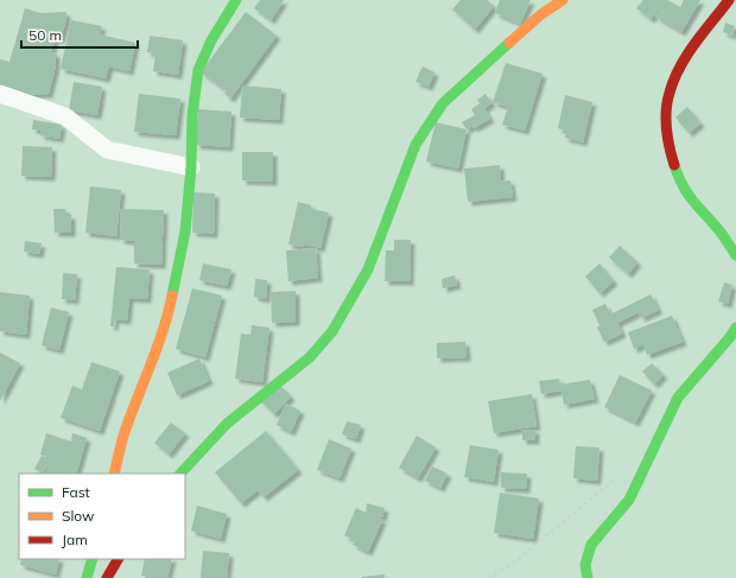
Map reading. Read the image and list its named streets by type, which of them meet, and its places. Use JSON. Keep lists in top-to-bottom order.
{
  "legend": ["Fast", "Slow", "Jam"],
  "scale_bar": "50 m"
}
